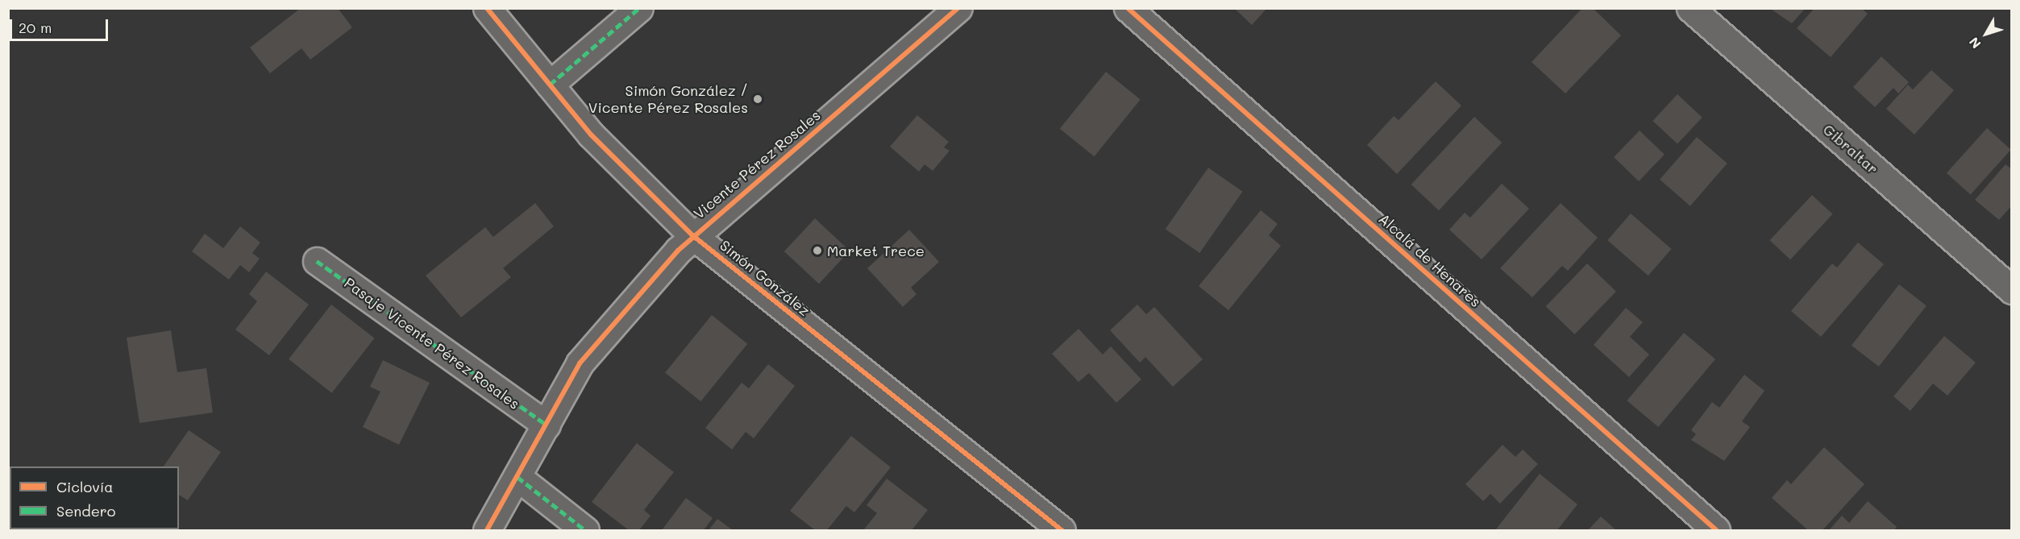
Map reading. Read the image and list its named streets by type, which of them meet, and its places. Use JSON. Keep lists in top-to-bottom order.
{
  "streets": {
    "street": [
      "Gibraltar",
      "Vicente Pérez Rosales",
      "Alcalá de Henares",
      "Simón González",
      "Pasaje Vicente Pérez Rosales"
    ]
  },
  "crossings": [
    ["Vicente Pérez Rosales", "Simón González"],
    ["Vicente Pérez Rosales", "Pasaje Vicente Pérez Rosales"]
  ],
  "places": ["Simón González / Vicente Pérez Rosales", "Market Trece"],
  "legend": ["Ciclovía", "Sendero"],
  "scale_bar": "20 m",
  "north": "bottom left"
}
